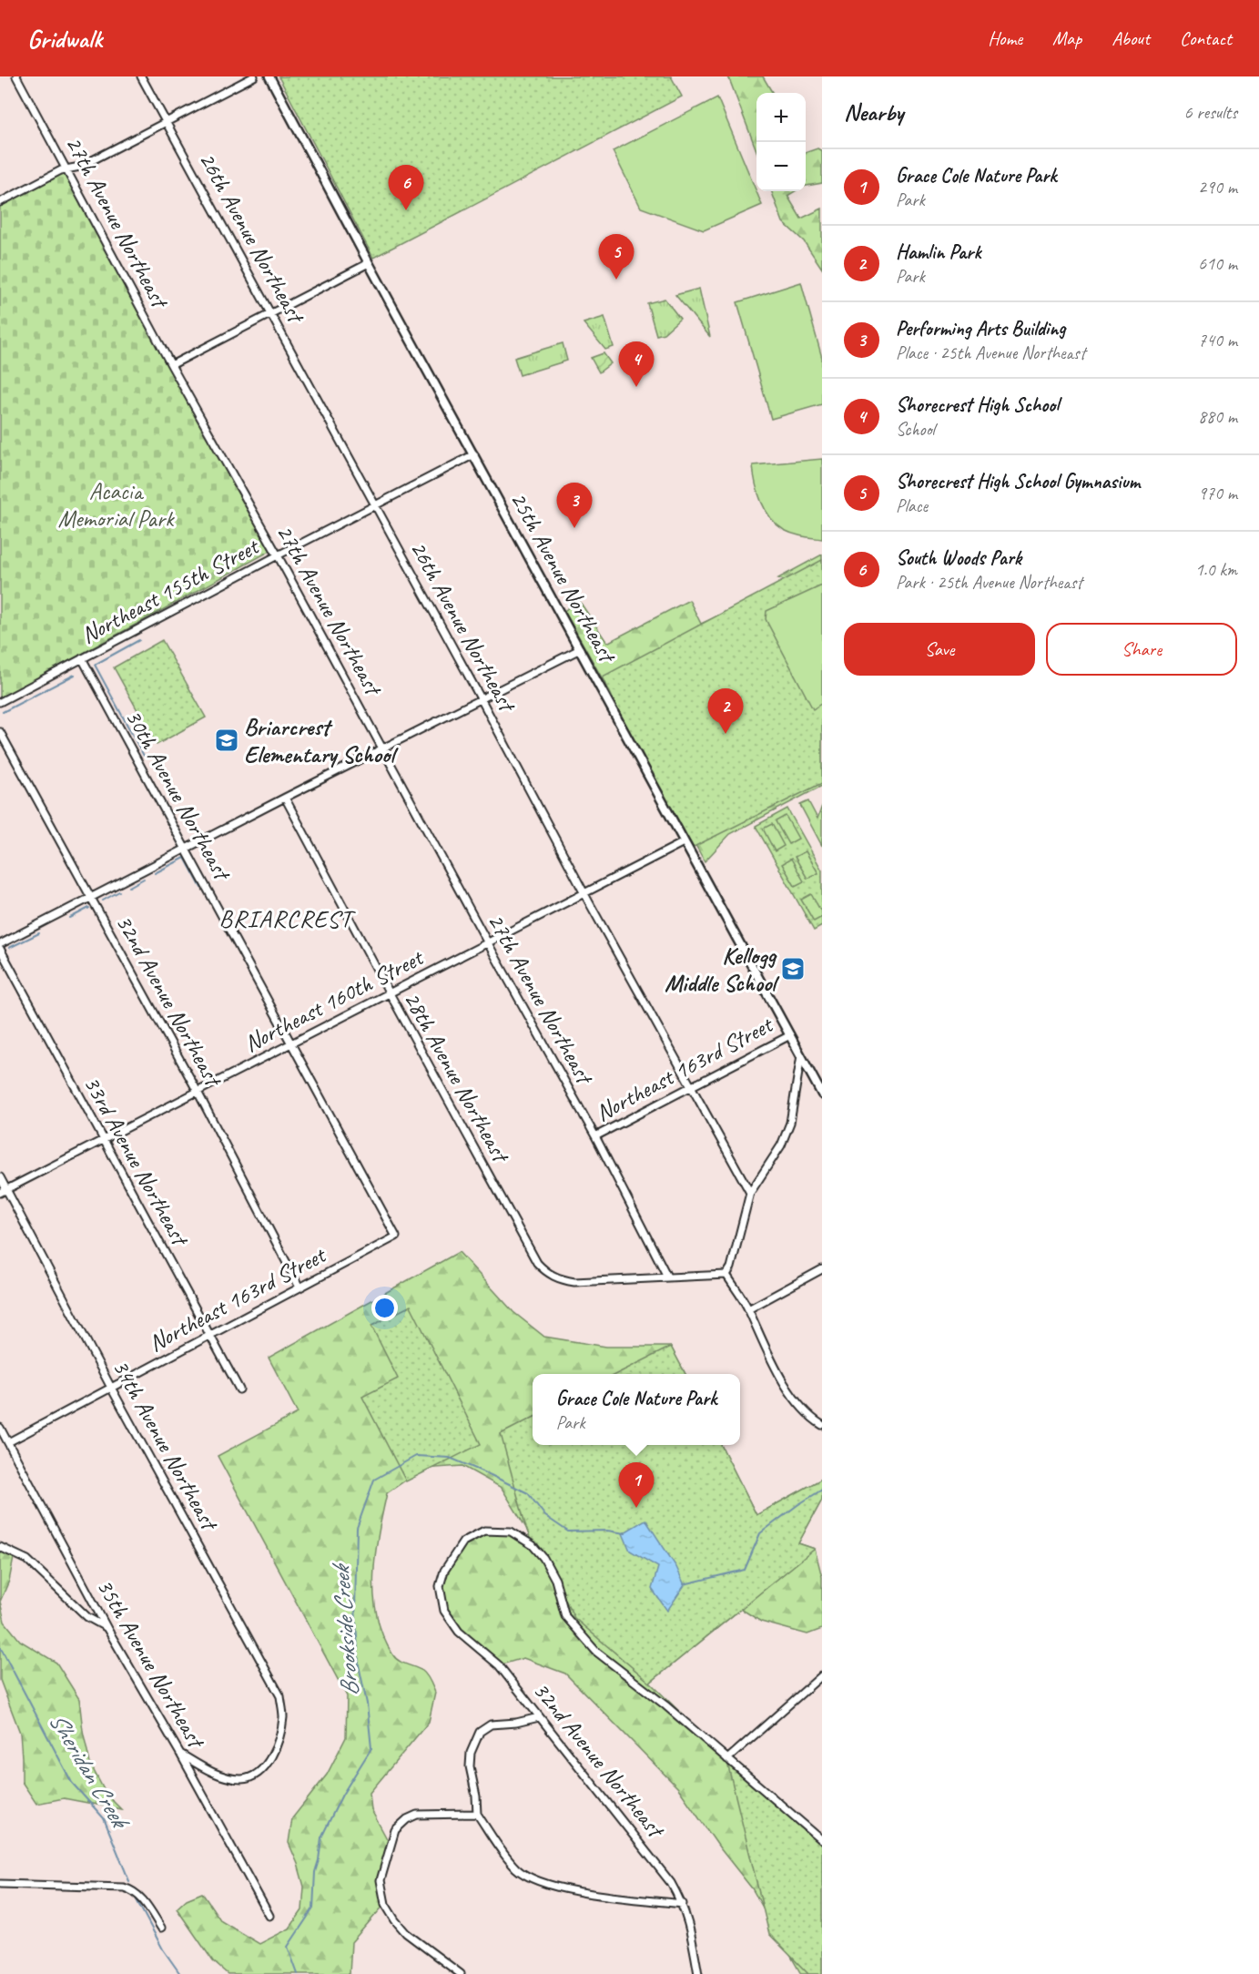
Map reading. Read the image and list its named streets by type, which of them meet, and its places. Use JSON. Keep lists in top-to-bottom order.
{
  "streets": {
    "street": [
      "27th Avenue Northeast",
      "26th Avenue Northeast",
      "25th Avenue Northeast",
      "Northeast 155th Street",
      "30th Avenue Northeast",
      "32nd Avenue Northeast",
      "Northeast 160th Street",
      "Northeast 163rd Street",
      "28th Avenue Northeast",
      "33rd Avenue Northeast",
      "34th Avenue Northeast",
      "35th Avenue Northeast"
    ]
  },
  "crossings": [
    ["27th Avenue Northeast", "Northeast 155th Street"],
    ["27th Avenue Northeast", "Northeast 160th Street"],
    ["27th Avenue Northeast", "Northeast 163rd Street"],
    ["27th Avenue Northeast", "28th Avenue Northeast"],
    ["26th Avenue Northeast", "Northeast 155th Street"],
    ["26th Avenue Northeast", "Northeast 160th Street"],
    ["26th Avenue Northeast", "Northeast 163rd Street"],
    ["25th Avenue Northeast", "Northeast 155th Street"],
    ["25th Avenue Northeast", "Northeast 160th Street"],
    ["25th Avenue Northeast", "Northeast 163rd Street"],
    ["Northeast 155th Street", "30th Avenue Northeast"],
    ["30th Avenue Northeast", "Northeast 160th Street"],
    ["30th Avenue Northeast", "Northeast 163rd Street"],
    ["32nd Avenue Northeast", "Northeast 160th Street"],
    ["32nd Avenue Northeast", "Northeast 163rd Street"],
    ["Northeast 160th Street", "28th Avenue Northeast"],
    ["Northeast 160th Street", "33rd Avenue Northeast"],
    ["Northeast 160th Street", "34th Avenue Northeast"],
    ["Northeast 163rd Street", "33rd Avenue Northeast"],
    ["Northeast 163rd Street", "34th Avenue Northeast"],
    ["Northeast 163rd Street", "35th Avenue Northeast"],
    ["34th Avenue Northeast", "35th Avenue Northeast"]
  ],
  "districts": ["BRIARCREST"],
  "water": ["Brookside Creek", "Sheridan Creek"],
  "parks": ["Acacia Memorial Park"],
  "places": {
    "school or university": ["Briarcrest Elementary School", "Kellogg Middle School"]
  },
  "page": {
    "header": "Gridwalk",
    "nav": [
      "Home",
      "Map",
      "About",
      "Contact"
    ],
    "heading": ["Nearby", "6 results"],
    "map_buttons": ["+", "−"],
    "list": [
      {
        "mark": "1",
        "name": "Grace Cole Nature Park",
        "note": "Park",
        "value": "290 m"
      },
      {
        "mark": "2",
        "name": "Hamlin Park",
        "note": "Park",
        "value": "610 m"
      },
      {
        "mark": "3",
        "name": "Performing Arts Building",
        "note": "Place · 25th Avenue Northeast",
        "value": "740 m"
      },
      {
        "mark": "4",
        "name": "Shorecrest High School",
        "note": "School",
        "value": "880 m"
      },
      {
        "mark": "5",
        "name": "Shorecrest High School Gymnasium",
        "note": "Place",
        "value": "970 m"
      },
      {
        "mark": "6",
        "name": "South Woods Park",
        "note": "Park · 25th Avenue Northeast",
        "value": "1.0 km"
      }
    ],
    "pins": [
      "6",
      "5",
      "4",
      "3",
      "2",
      "1"
    ],
    "buttons": ["Save", "Share"],
    "popup": ["Grace Cole Nature Park", "Park"]
  }
}
